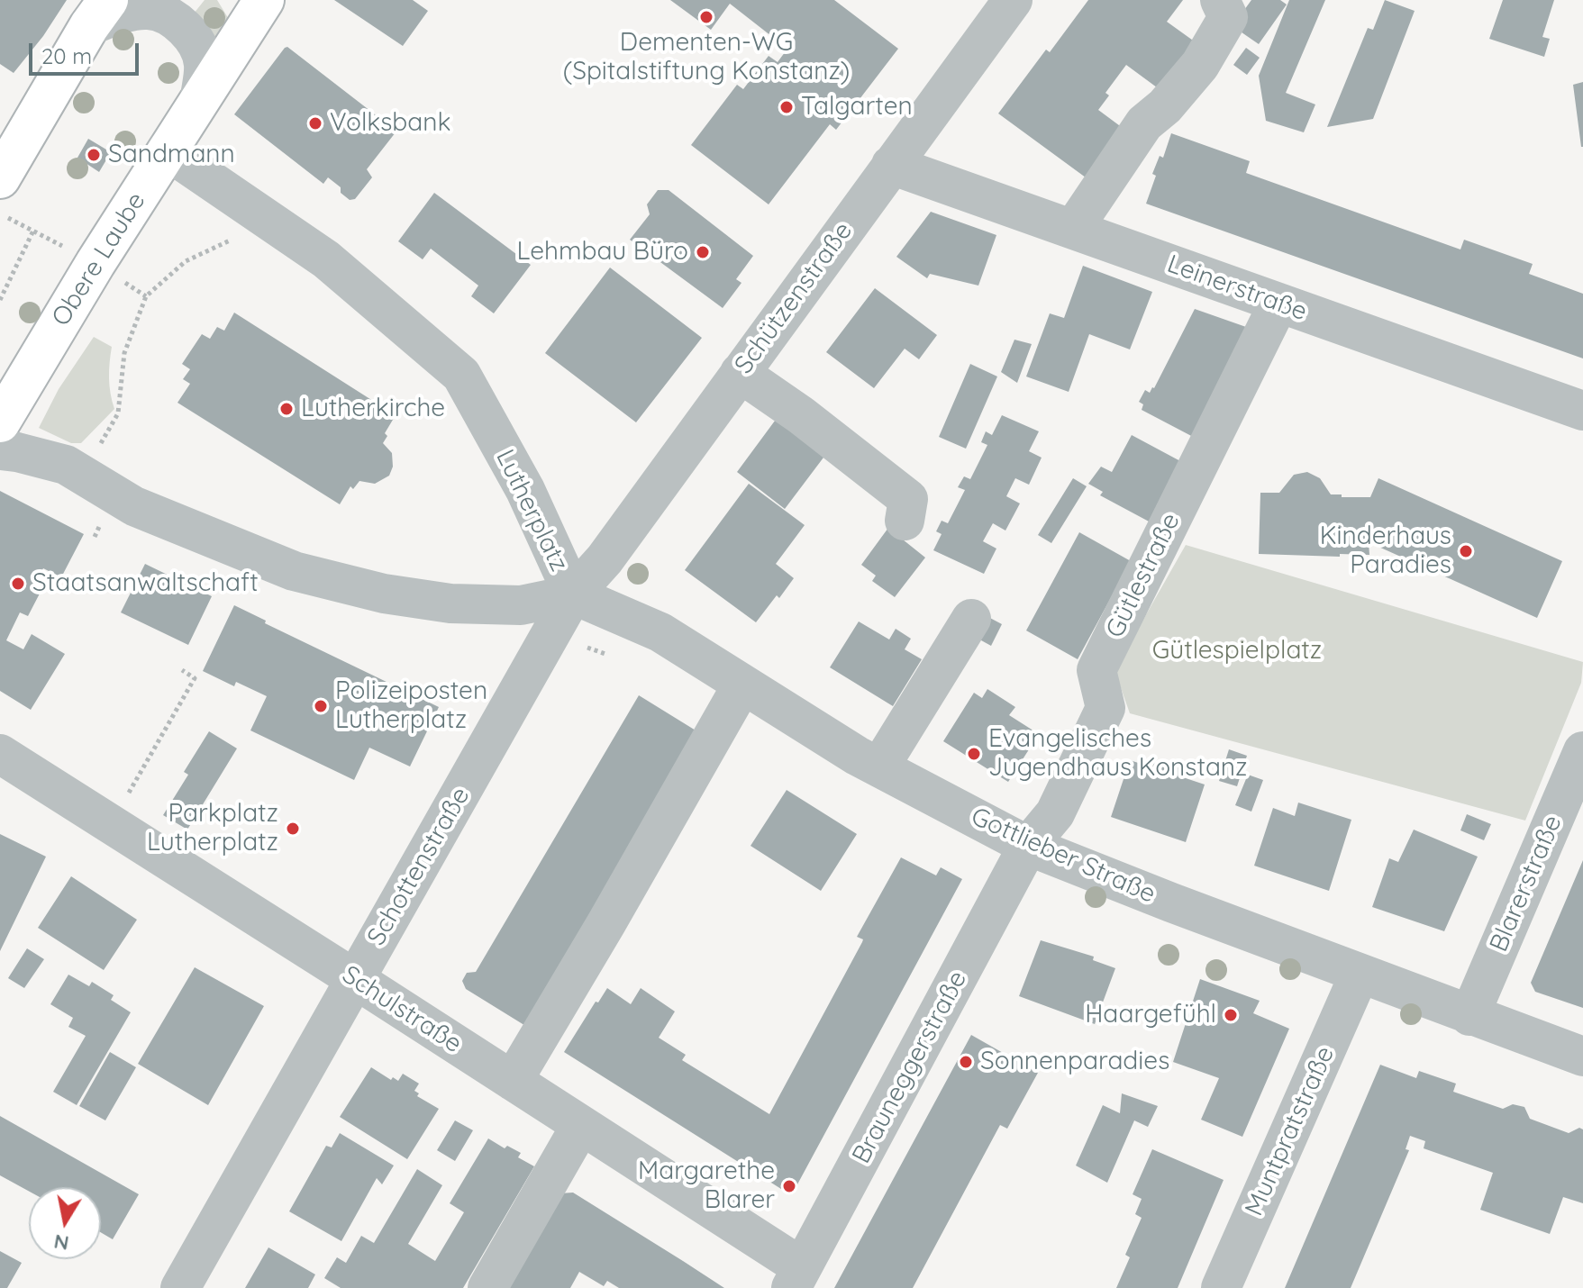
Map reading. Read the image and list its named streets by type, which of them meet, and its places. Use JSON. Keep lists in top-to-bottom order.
{
  "streets": {
    "main road": ["Obere Laube"],
    "street": [
      "Leinerstraße",
      "Schützenstraße",
      "Lutherplatz",
      "Gütlestraße",
      "Gottlieber Straße",
      "Schottenstraße",
      "Blarerstraße",
      "Schulstraße",
      "Brauneggerstraße",
      "Muntpratstraße"
    ]
  },
  "crossings": [
    ["Obere Laube", "Lutherplatz"],
    ["Leinerstraße", "Schützenstraße"],
    ["Leinerstraße", "Gütlestraße"],
    ["Schützenstraße", "Lutherplatz"],
    ["Schützenstraße", "Gottlieber Straße"],
    ["Schützenstraße", "Schottenstraße"],
    ["Lutherplatz", "Gottlieber Straße"],
    ["Lutherplatz", "Schottenstraße"],
    ["Gütlestraße", "Gottlieber Straße"],
    ["Gütlestraße", "Brauneggerstraße"],
    ["Gottlieber Straße", "Schottenstraße"],
    ["Gottlieber Straße", "Blarerstraße"],
    ["Gottlieber Straße", "Brauneggerstraße"],
    ["Gottlieber Straße", "Muntpratstraße"],
    ["Schottenstraße", "Schulstraße"],
    ["Schulstraße", "Brauneggerstraße"]
  ],
  "parks": ["Gütlespielplatz"],
  "places": [
    "Dementen-WG (Spitalstiftung Konstanz)",
    "Talgarten",
    "Volksbank",
    "Sandmann",
    "Lehmbau Büro",
    "Lutherkirche",
    "Kinderhaus Paradies",
    "Staatsanwaltschaft",
    "Polizeiposten Lutherplatz",
    "Evangelisches Jugendhaus Konstanz",
    "Parkplatz Lutherplatz",
    "Haargefühl",
    "Sonnenparadies",
    "Margarethe Blarer"
  ],
  "scale_bar": "20 m",
  "north": "bottom"
}
